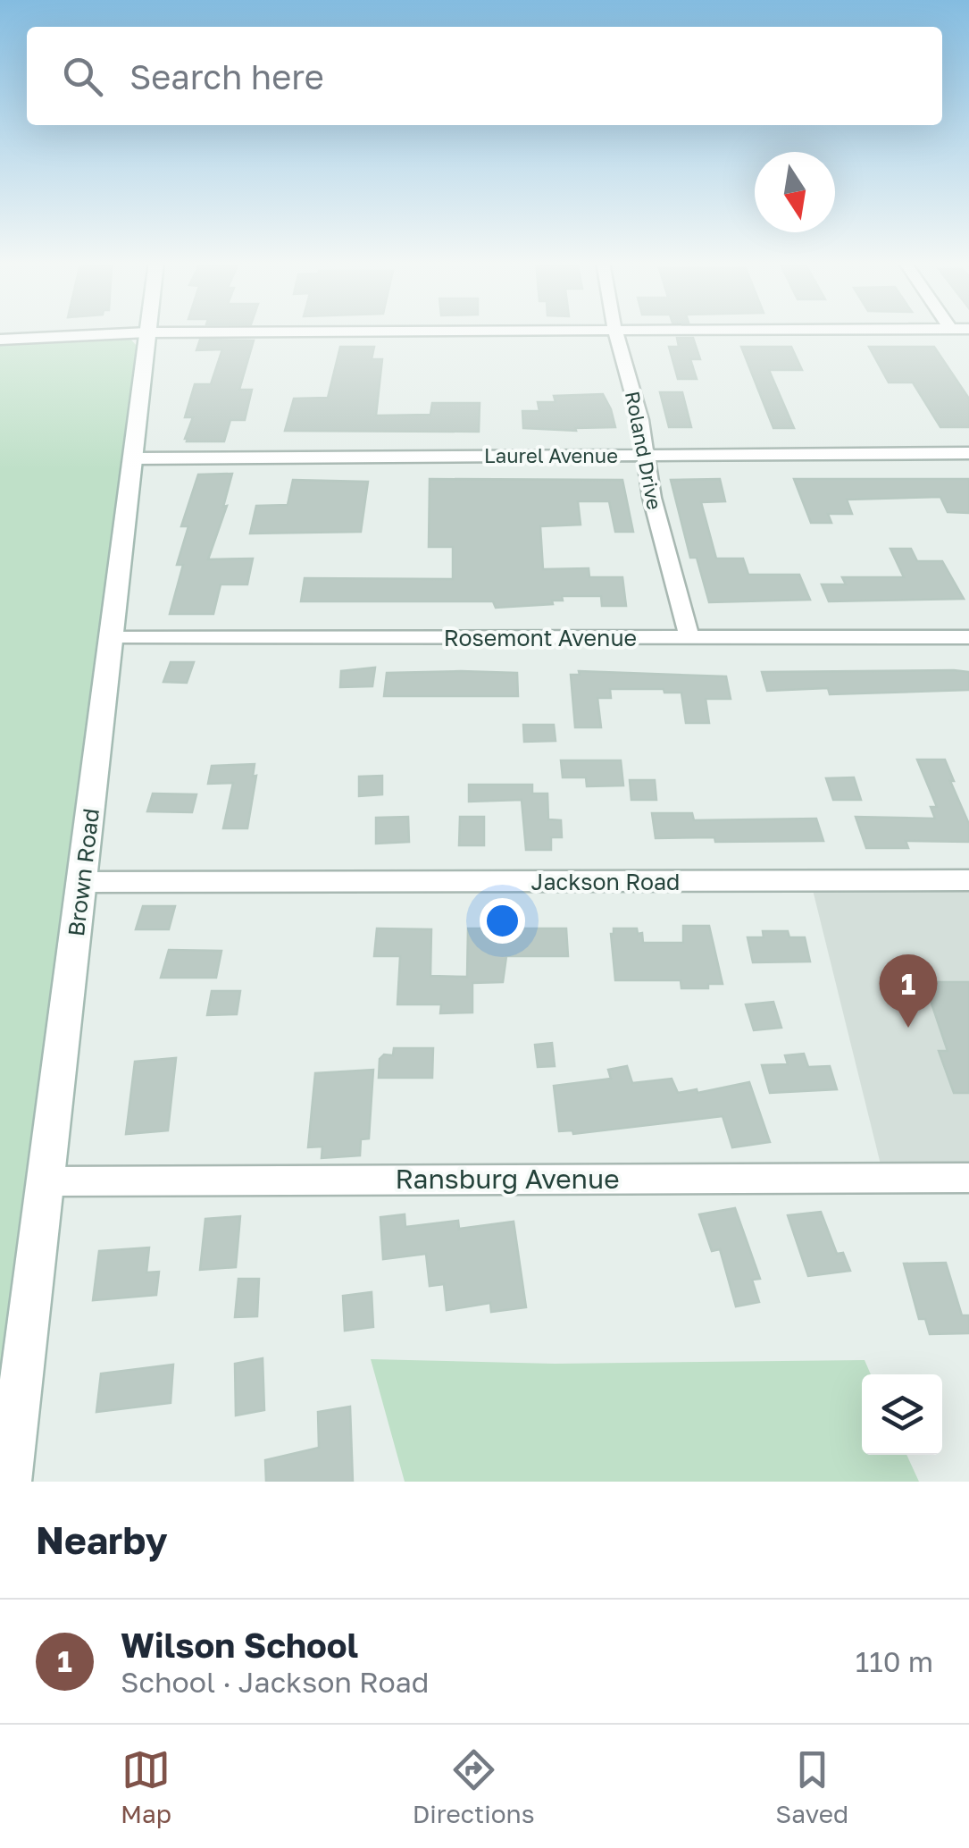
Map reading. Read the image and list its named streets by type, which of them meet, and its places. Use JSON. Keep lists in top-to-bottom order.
{
  "streets": {
    "main road": ["Brown Road"],
    "street": [
      "Roland Drive",
      "Laurel Avenue",
      "Rosemont Avenue",
      "Jackson Road",
      "Ransburg Avenue"
    ]
  },
  "crossings": [
    ["Roland Drive", "Laurel Avenue"],
    ["Roland Drive", "Rosemont Avenue"],
    ["Laurel Avenue", "Brown Road"],
    ["Rosemont Avenue", "Brown Road"],
    ["Brown Road", "Jackson Road"],
    ["Brown Road", "Ransburg Avenue"]
  ],
  "north": "bottom",
  "page": {
    "search": "Search here",
    "pins": "1",
    "heading": "Nearby",
    "list": [
      {
        "mark": "1",
        "name": "Wilson School",
        "note": "School · Jackson Road",
        "value": "110 m"
      }
    ],
    "nav": ["Map", "Directions", "Saved"]
  }
}
